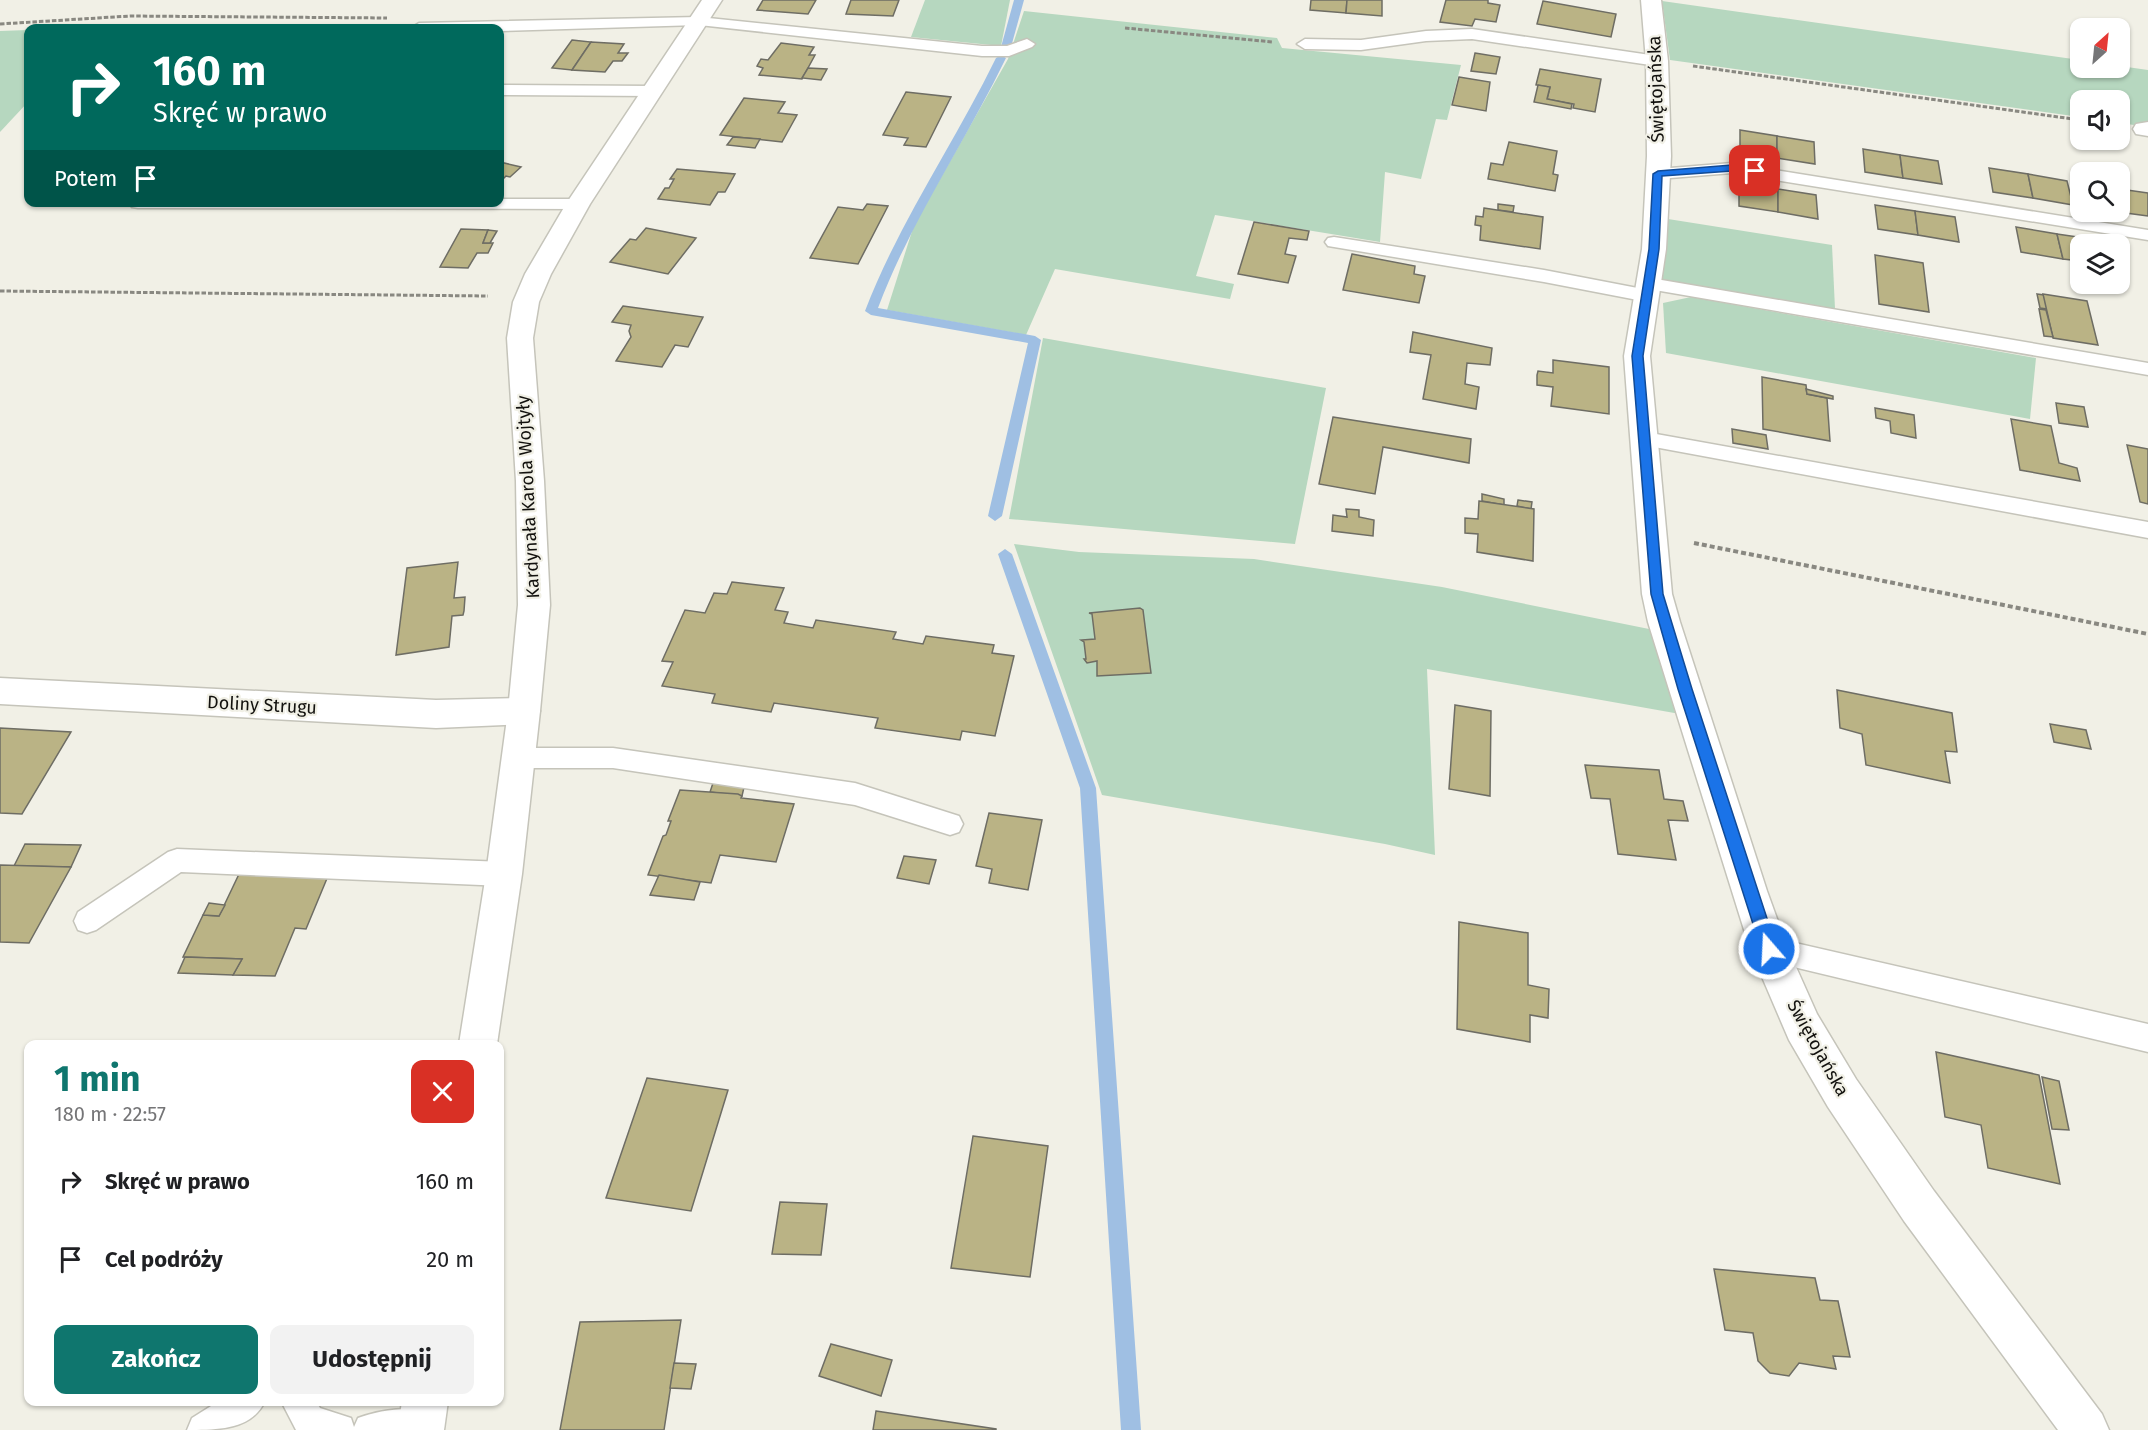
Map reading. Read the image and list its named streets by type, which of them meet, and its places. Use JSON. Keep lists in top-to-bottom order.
{
  "streets": {
    "street": ["Świętojańska", "Kardynała Karola Wojtyły", "Doliny Strugu"]
  },
  "crossings": [
    ["Kardynała Karola Wojtyły", "Doliny Strugu"]
  ],
  "north": "top right",
  "page": {
    "turn": ["160 m", "Skręć w prawo"],
    "then": "Potem",
    "heading": ["1 min", "180 m · 22:57"],
    "list": [
      {
        "name": "Skręć w prawo",
        "value": "160 m"
      },
      {
        "name": "Cel podróży",
        "value": "20 m"
      }
    ],
    "buttons": ["Zakończ", "Udostępnij"]
  }
}
